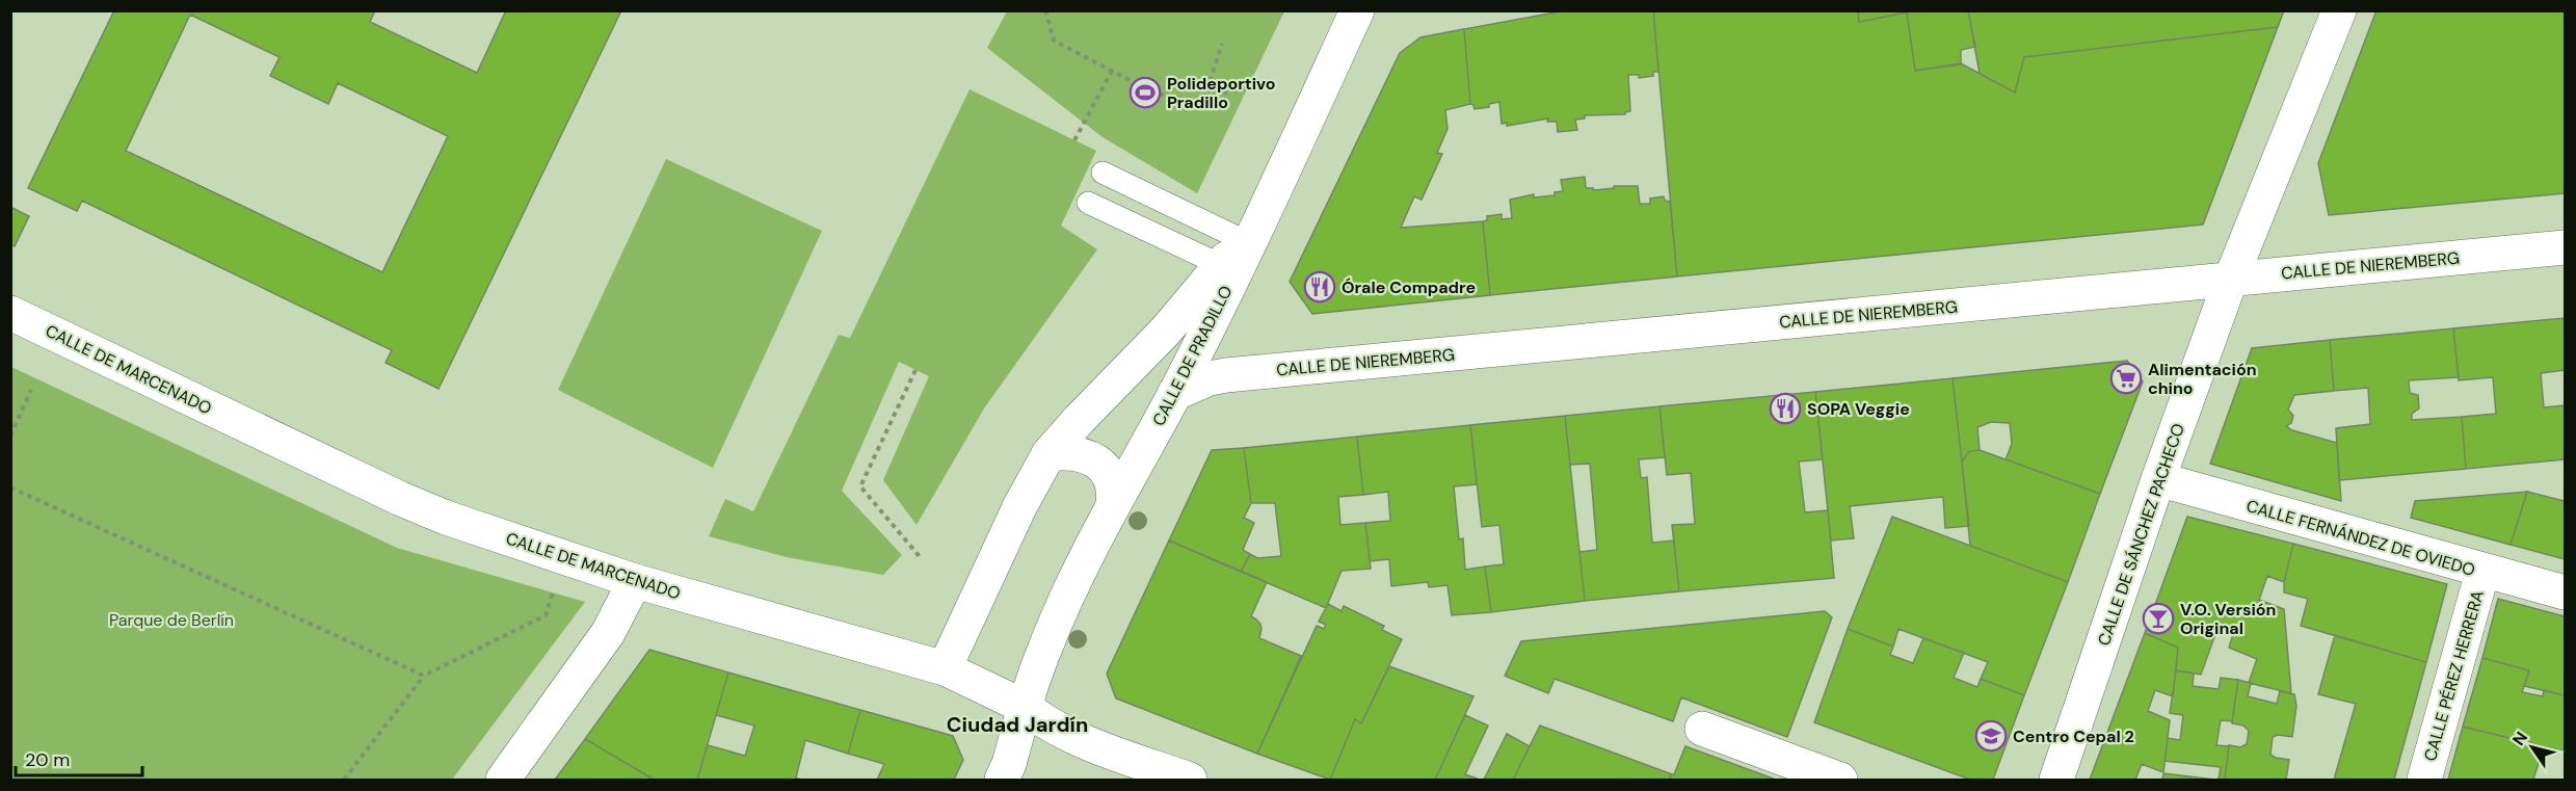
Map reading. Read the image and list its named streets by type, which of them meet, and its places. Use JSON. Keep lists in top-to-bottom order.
{
  "streets": {
    "street": [
      "CALLE DE NIEREMBERG",
      "CALLE DE PRADILLO",
      "CALLE DE MARCENADO",
      "CALLE DE SÁNCHEZ PACHECO",
      "CALLE FERNÁNDEZ DE OVIEDO",
      "CALLE PÉREZ HERRERA"
    ]
  },
  "crossings": [
    ["CALLE DE NIEREMBERG", "CALLE DE PRADILLO"],
    ["CALLE DE NIEREMBERG", "CALLE DE SÁNCHEZ PACHECO"],
    ["CALLE DE PRADILLO", "CALLE DE MARCENADO"],
    ["CALLE DE SÁNCHEZ PACHECO", "CALLE FERNÁNDEZ DE OVIEDO"],
    ["CALLE FERNÁNDEZ DE OVIEDO", "CALLE PÉREZ HERRERA"]
  ],
  "districts": ["Ciudad Jardín"],
  "parks": ["Parque de Berlín"],
  "places": {
    "sports": ["Polideportivo Pradillo"],
    "restaurant": ["Órale Compadre", "SOPA Veggie"],
    "supermarket": ["Alimentación chino"],
    "bar": ["V.O. Versión Original"],
    "school or university": ["Centro Cepal 2"]
  },
  "scale_bar": "20 m",
  "north": "top left"
}
